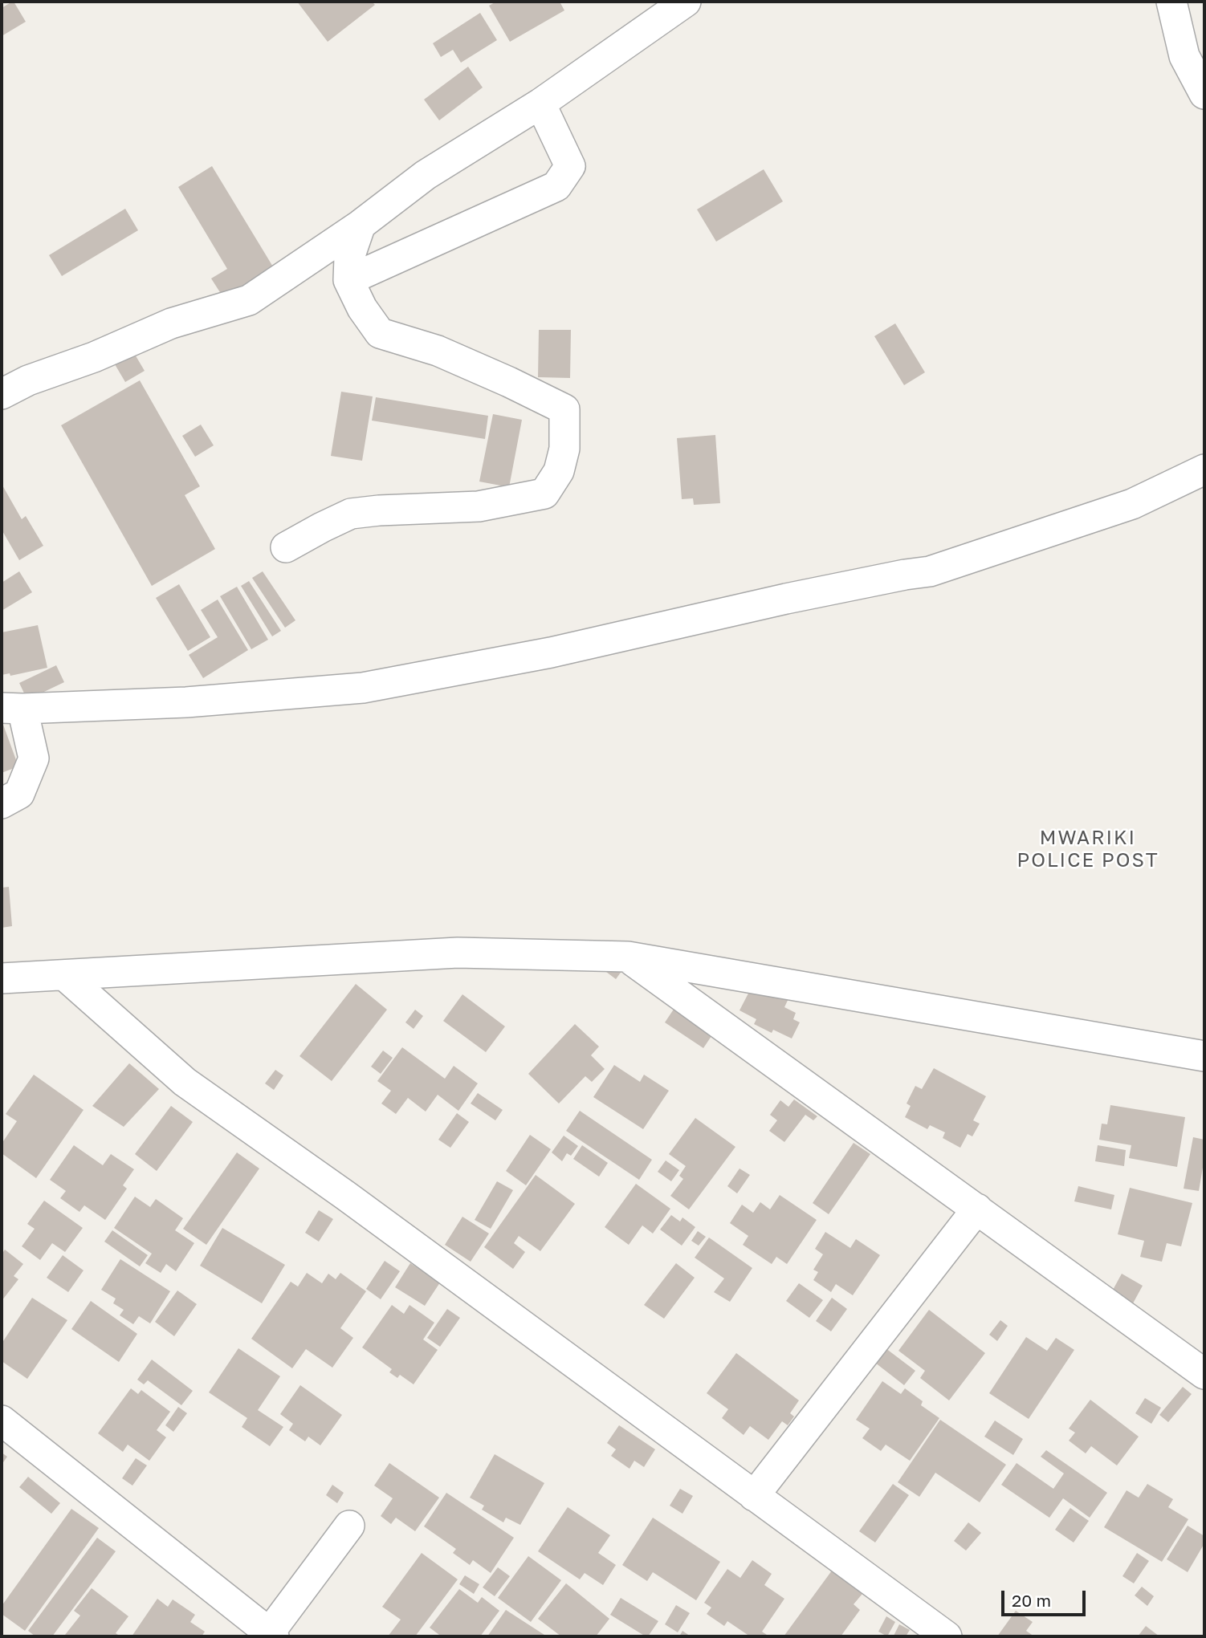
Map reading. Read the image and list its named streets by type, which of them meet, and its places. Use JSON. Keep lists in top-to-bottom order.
{
  "districts": ["MWARIKI POLICE POST"],
  "scale_bar": "20 m"
}
